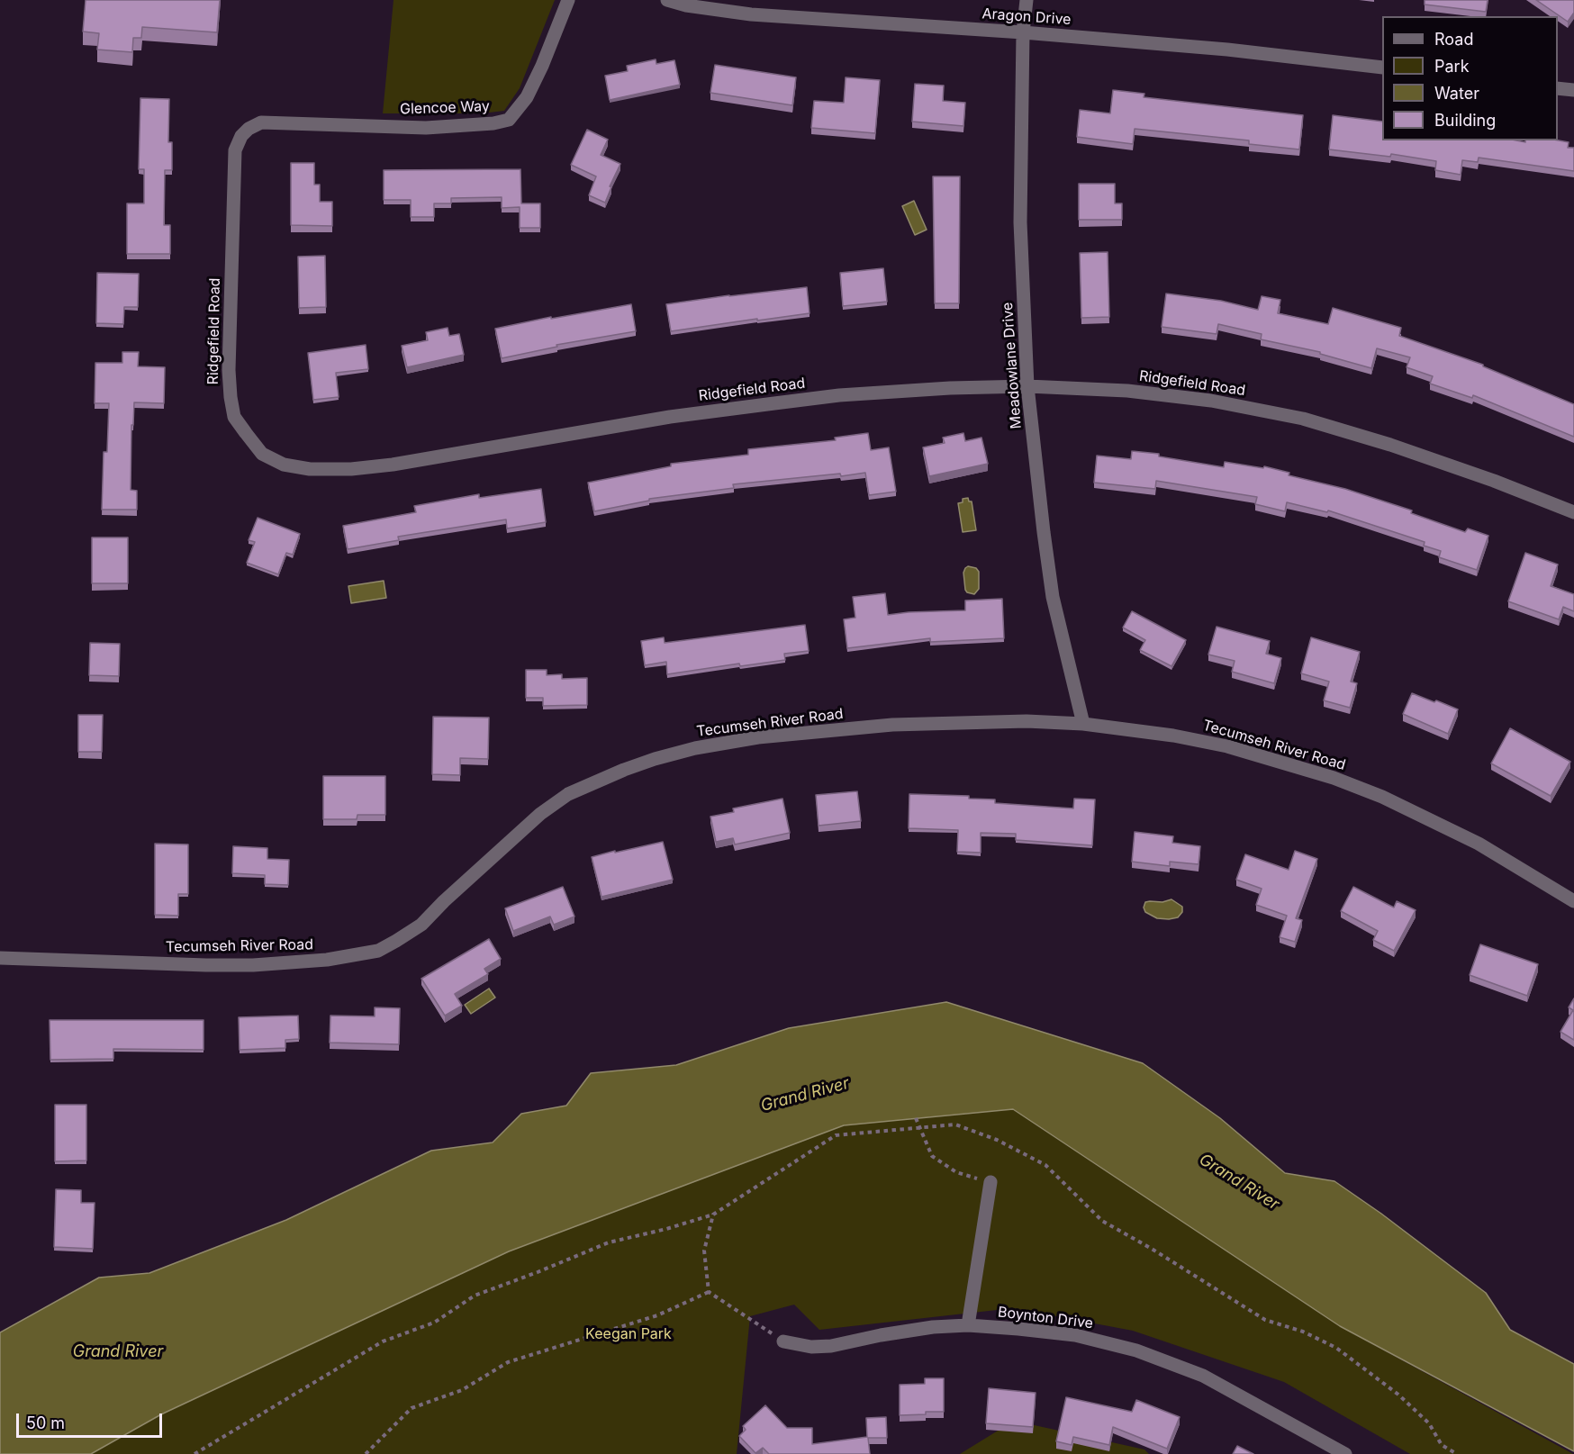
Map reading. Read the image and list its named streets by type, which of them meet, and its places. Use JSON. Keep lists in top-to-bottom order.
{
  "streets": {
    "street": [
      "Aragon Drive",
      "Glencoe Way",
      "Ridgefield Road",
      "Meadowlane Drive",
      "Tecumseh River Road",
      "Boynton Drive"
    ]
  },
  "crossings": [
    ["Aragon Drive", "Meadowlane Drive"],
    ["Glencoe Way", "Ridgefield Road"],
    ["Ridgefield Road", "Meadowlane Drive"],
    ["Meadowlane Drive", "Tecumseh River Road"]
  ],
  "water": ["Grand River"],
  "parks": ["Keegan Park"],
  "legend": [
    "Road",
    "Park",
    "Water",
    "Building"
  ],
  "scale_bar": "50 m"
}
